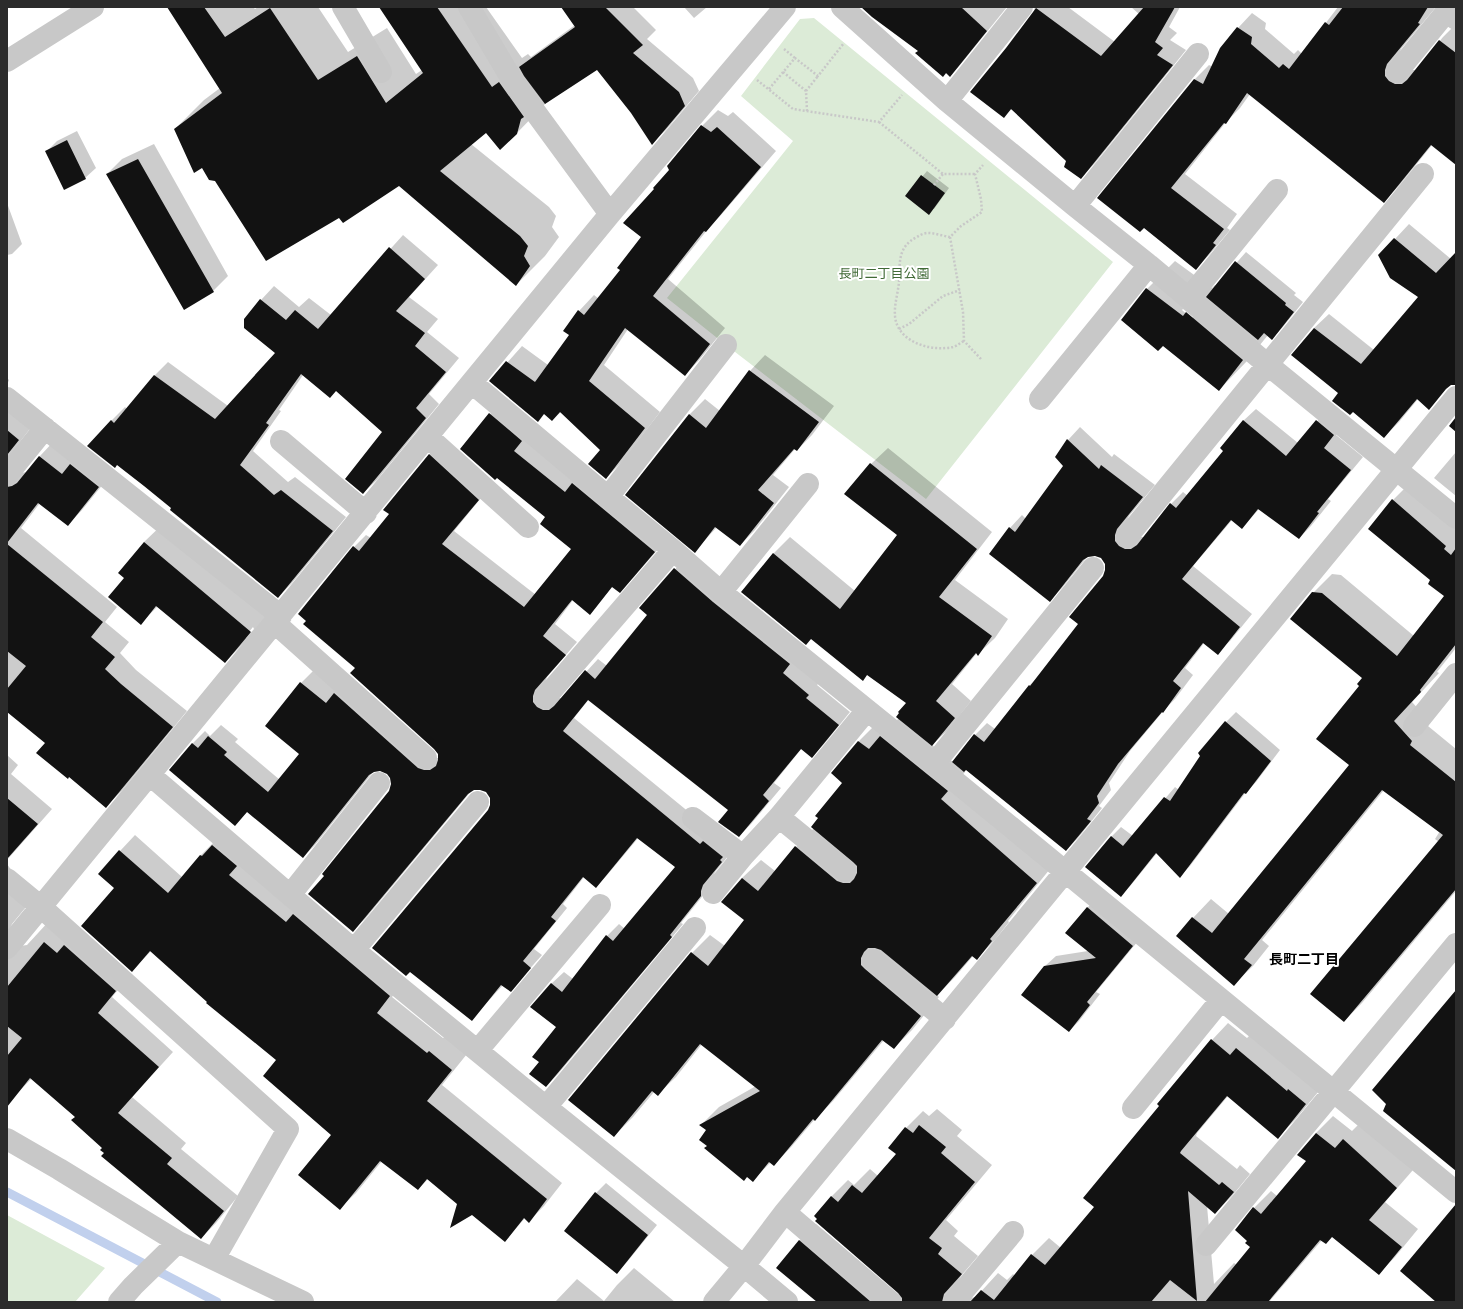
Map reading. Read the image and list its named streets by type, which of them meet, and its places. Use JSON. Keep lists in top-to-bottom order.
{
  "districts": ["長町二丁目"],
  "parks": ["長町二丁目公園"]
}
